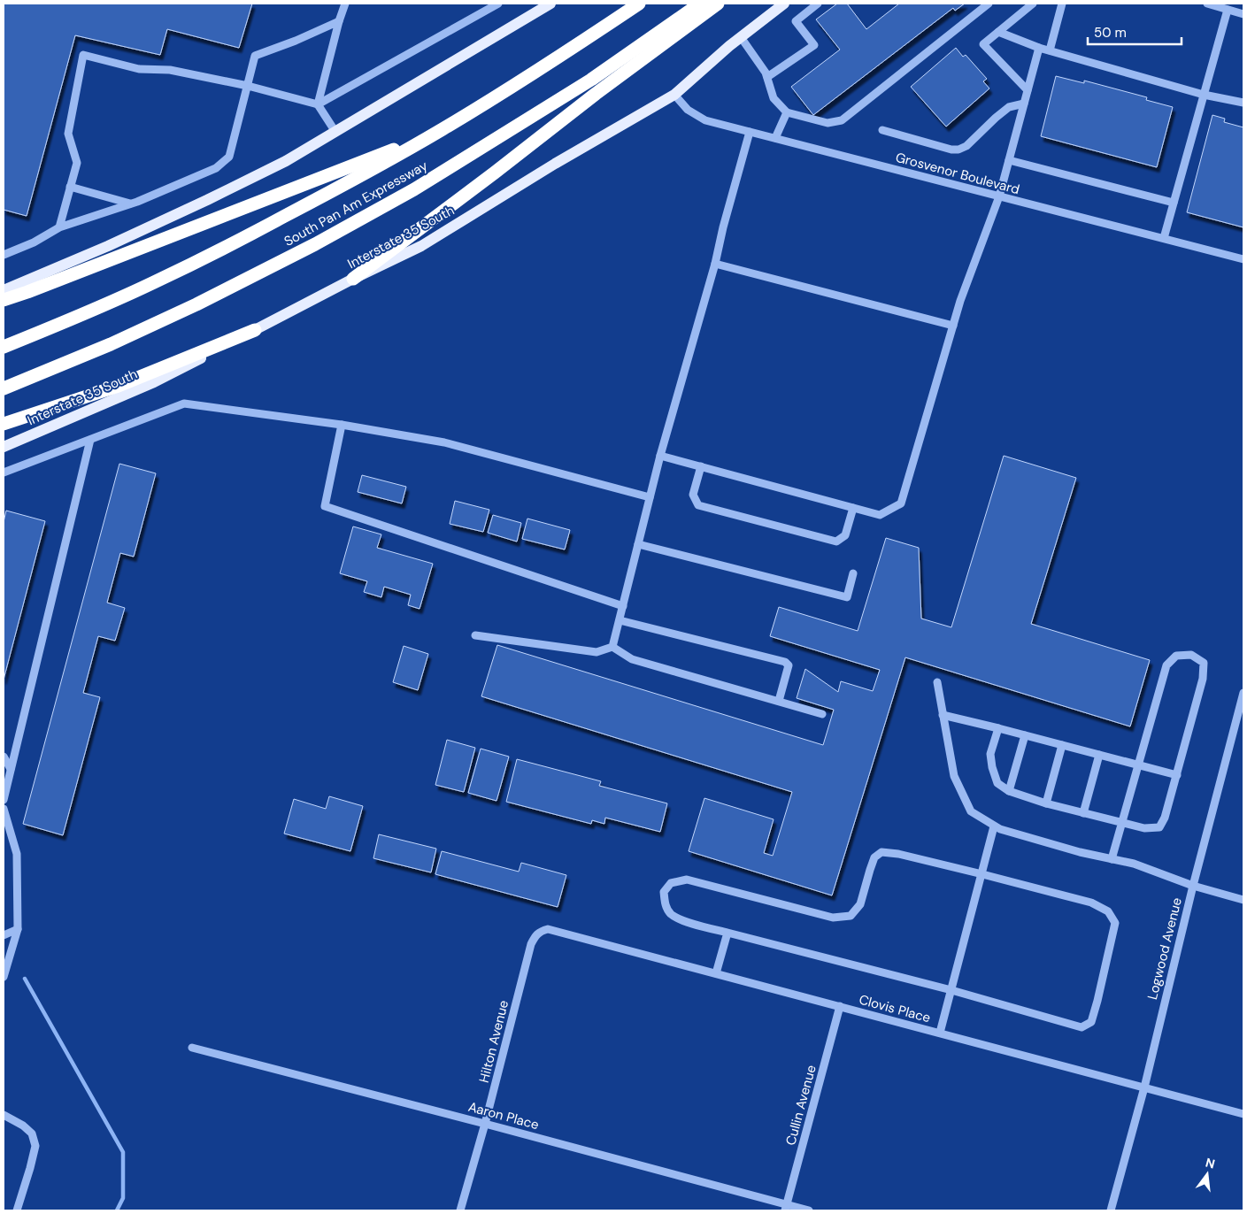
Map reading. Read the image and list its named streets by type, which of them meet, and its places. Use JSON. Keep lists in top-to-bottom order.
{
  "streets": {
    "highway": ["South Pan Am Expressway"],
    "main road": ["Interstate 35 South"],
    "street": [
      "Grosvenor Boulevard",
      "Logwood Avenue",
      "Clovis Place",
      "Hilton Avenue",
      "Cullin Avenue",
      "Aaron Place"
    ]
  },
  "crossings": [
    ["Grosvenor Boulevard", "Interstate 35 South"],
    ["Logwood Avenue", "Clovis Place"],
    ["Clovis Place", "Hilton Avenue"],
    ["Clovis Place", "Cullin Avenue"],
    ["Hilton Avenue", "Aaron Place"],
    ["Cullin Avenue", "Aaron Place"]
  ],
  "scale_bar": "50 m",
  "north": "top"
}
